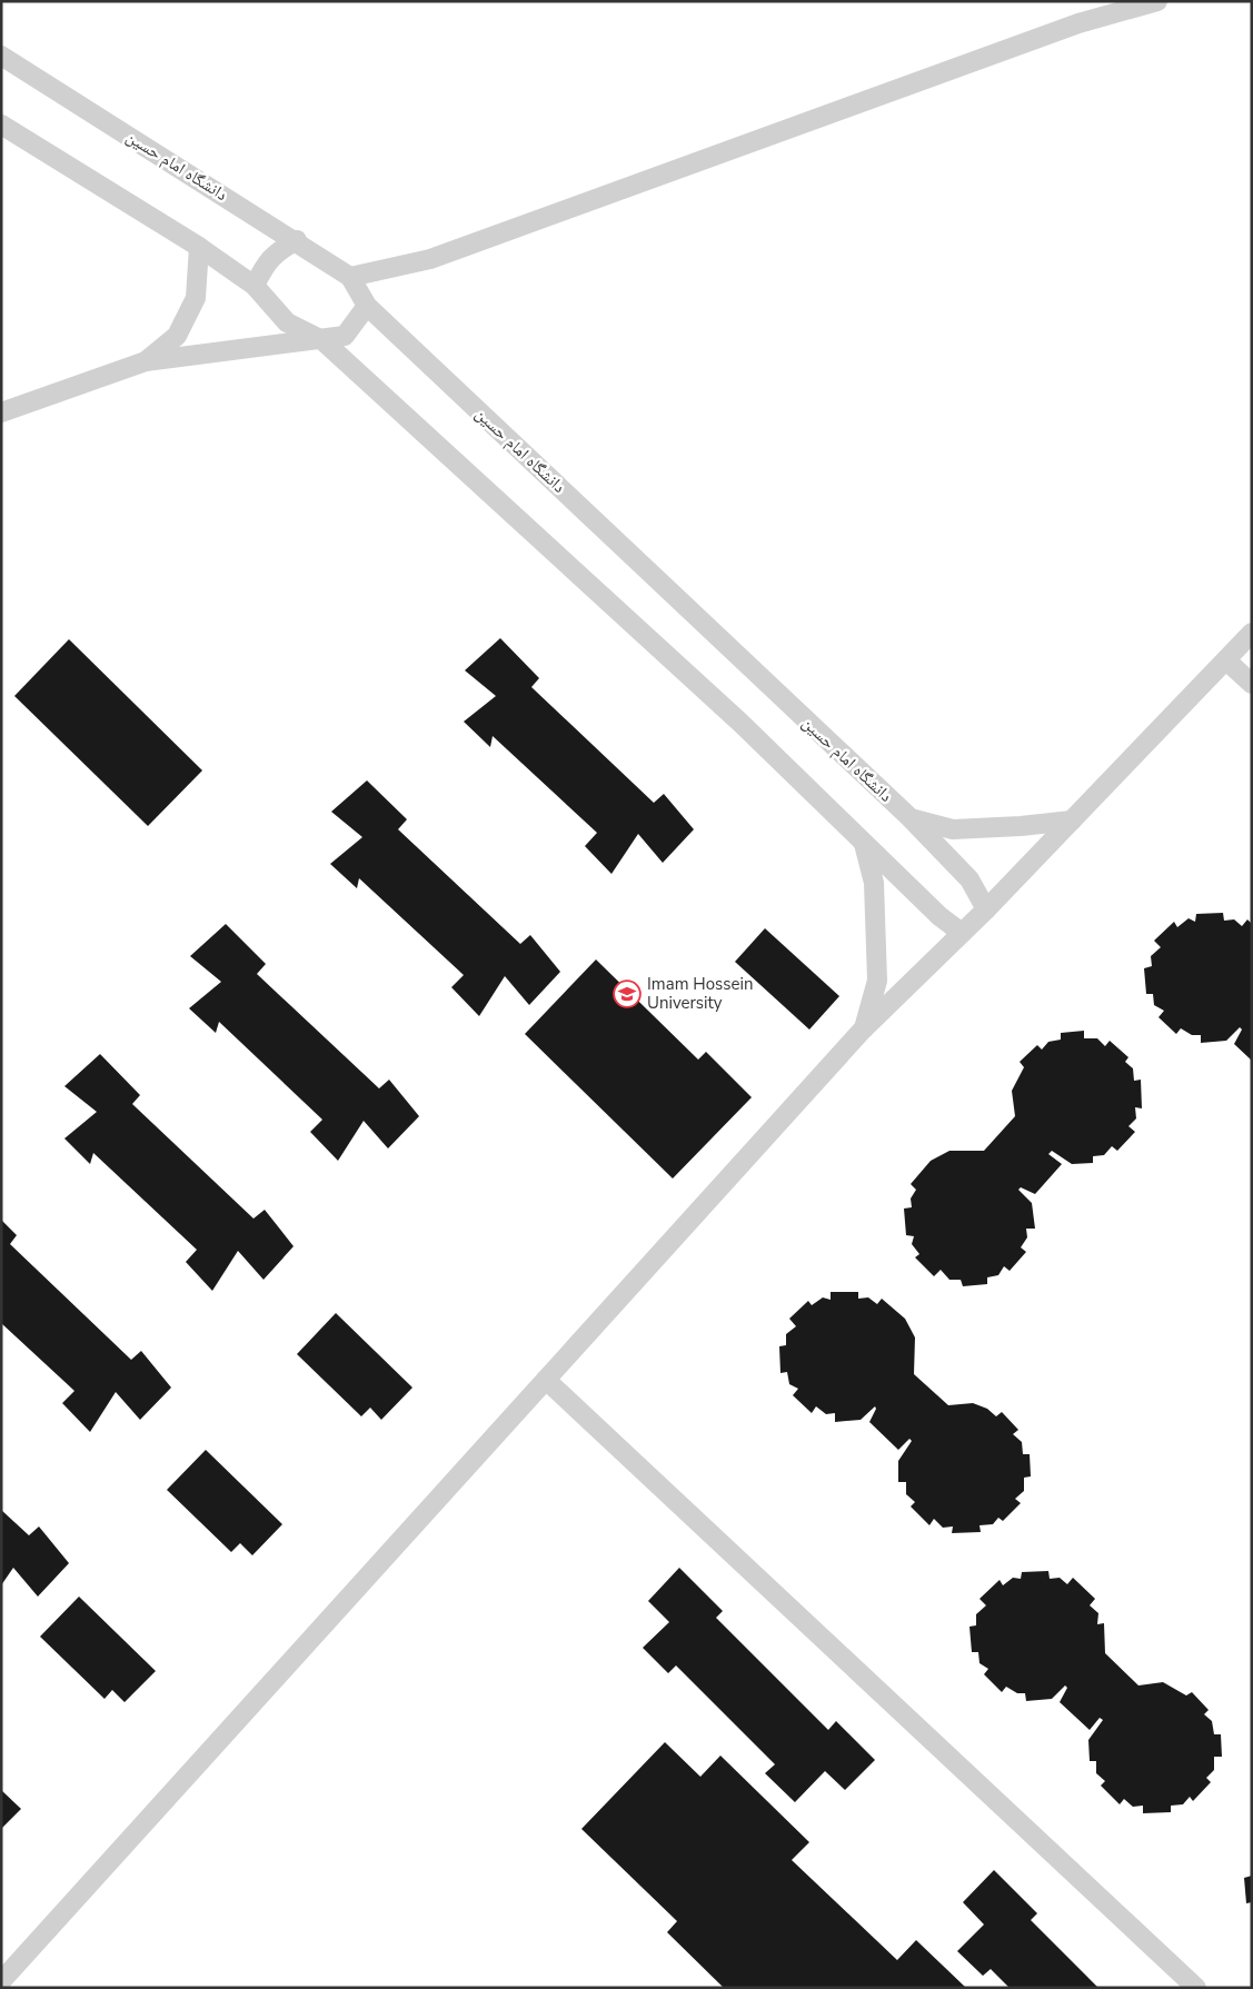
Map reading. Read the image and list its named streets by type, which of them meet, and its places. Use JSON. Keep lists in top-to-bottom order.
{
  "streets": {
    "lane": ["دانشگاه امام حسین"]
  },
  "places": {
    "school or university": ["Imam Hossein University"]
  }
}
